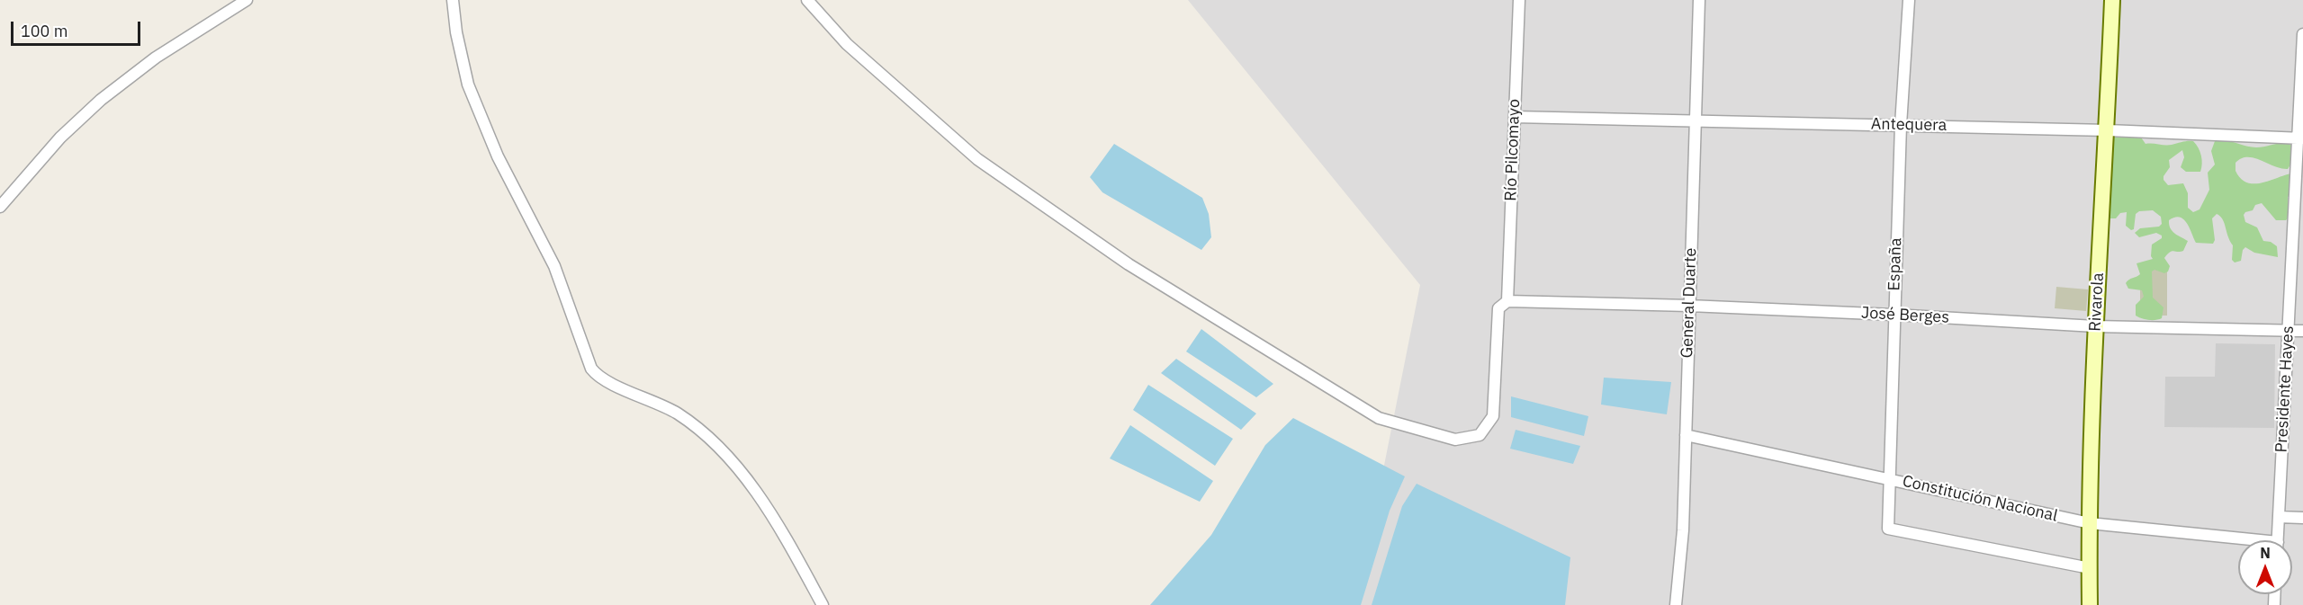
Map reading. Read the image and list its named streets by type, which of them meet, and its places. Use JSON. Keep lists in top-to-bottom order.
{
  "streets": {
    "street": [
      "Antequera",
      "Río Pilcomayo",
      "España",
      "Rivarola",
      "General Duarte",
      "José Berges",
      "Presidente Hayes",
      "Constitución Nacional"
    ]
  },
  "crossings": [
    ["Antequera", "Río Pilcomayo"],
    ["Antequera", "España"],
    ["Antequera", "Rivarola"],
    ["Antequera", "General Duarte"],
    ["Antequera", "Presidente Hayes"],
    ["Río Pilcomayo", "José Berges"],
    ["España", "Rivarola"],
    ["España", "José Berges"],
    ["España", "Constitución Nacional"],
    ["Rivarola", "José Berges"],
    ["Rivarola", "Constitución Nacional"],
    ["General Duarte", "José Berges"],
    ["General Duarte", "Constitución Nacional"],
    ["José Berges", "Presidente Hayes"]
  ],
  "scale_bar": "100 m",
  "north": "top"
}
